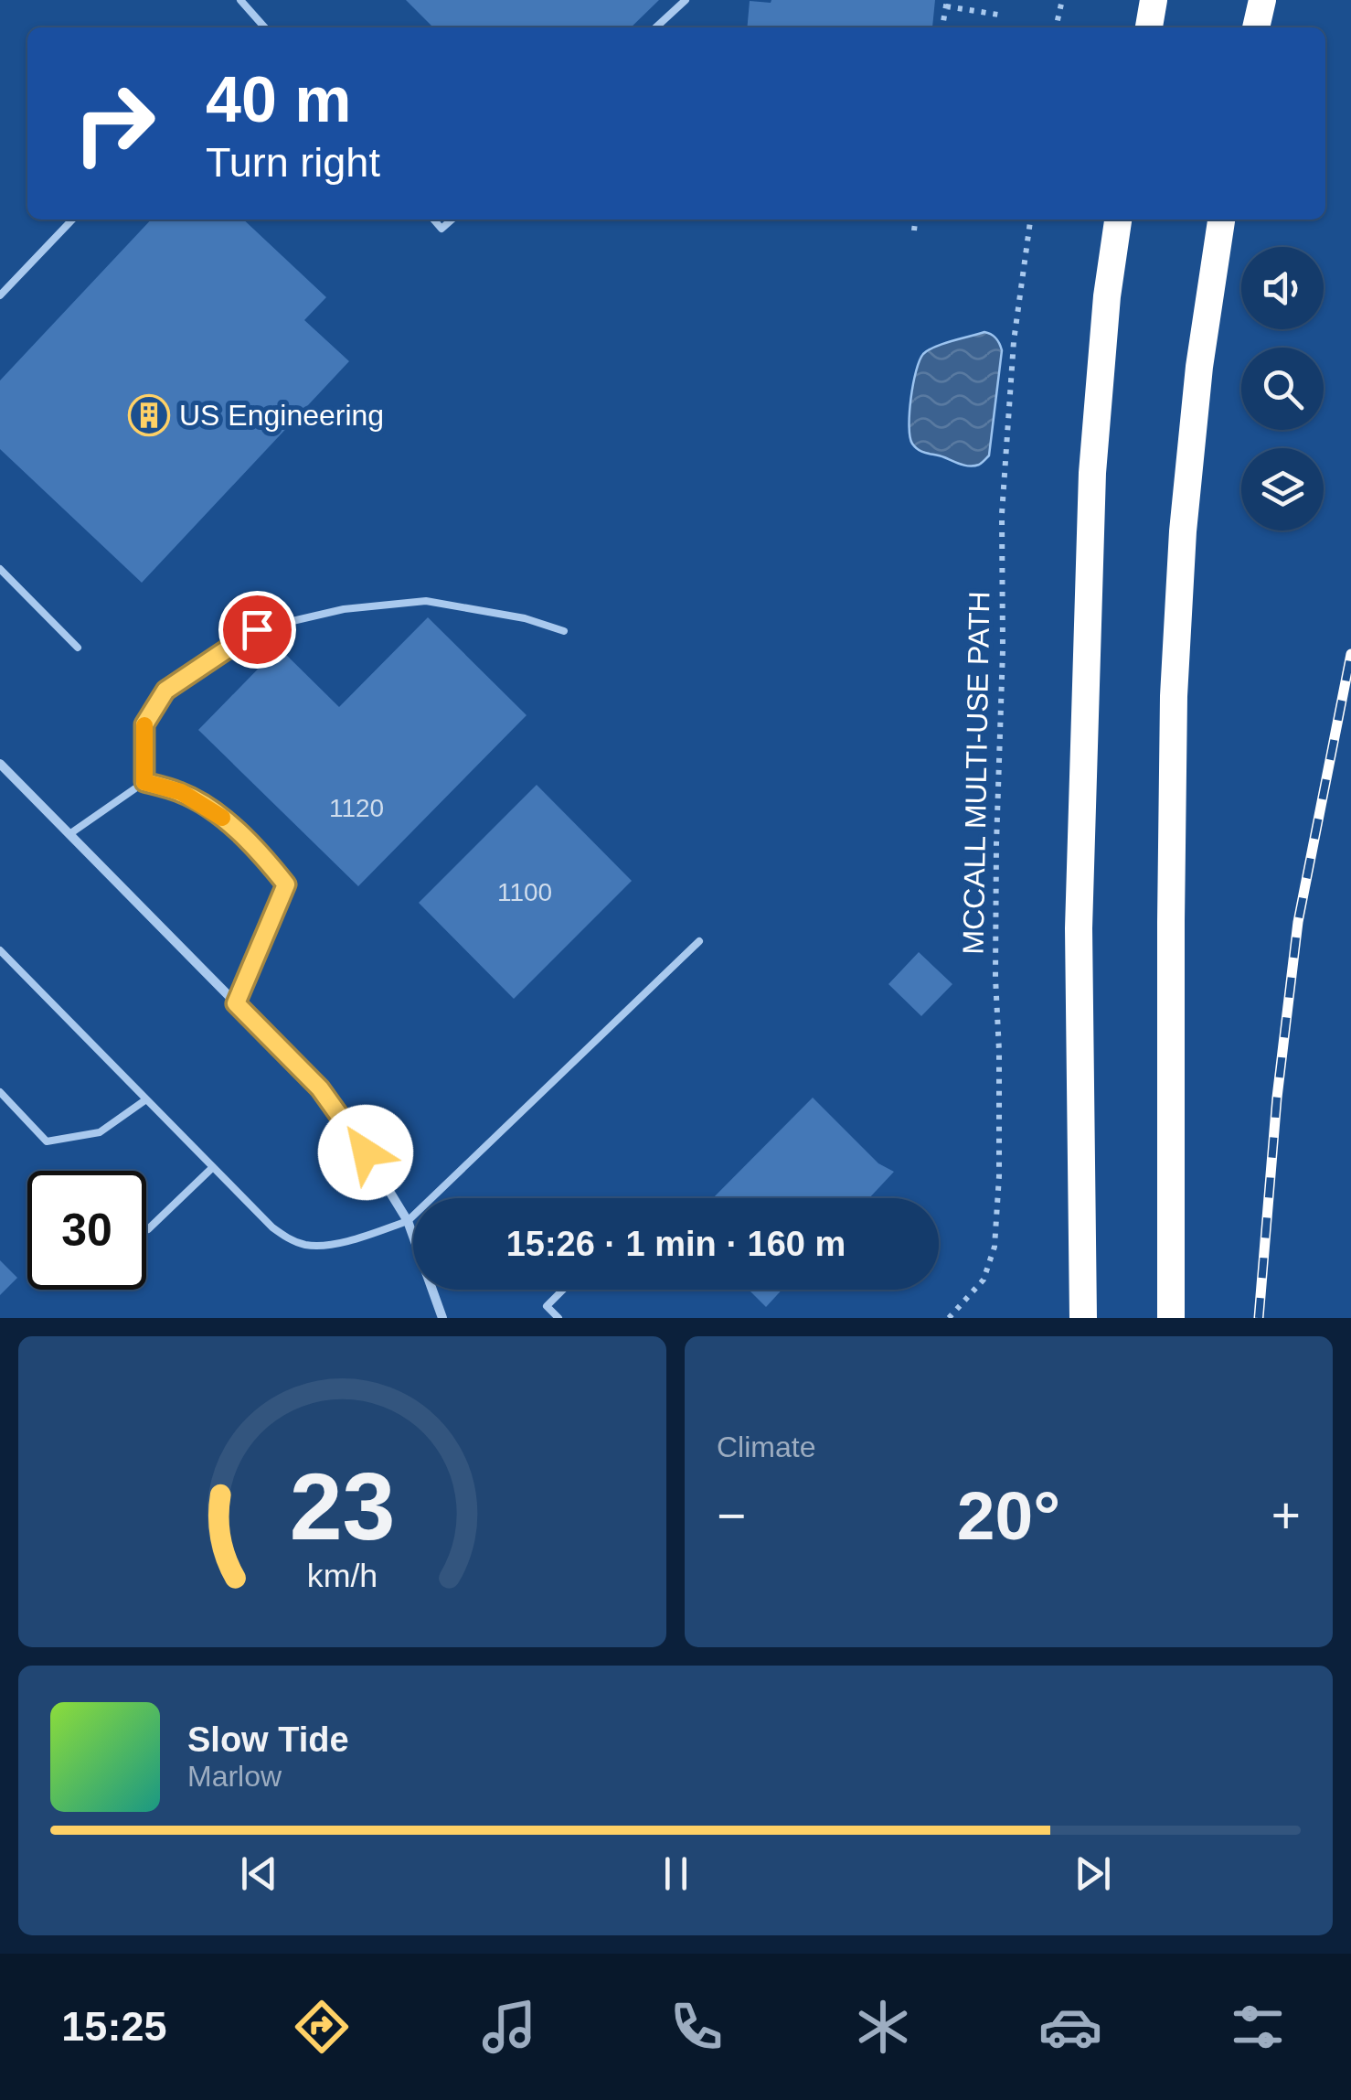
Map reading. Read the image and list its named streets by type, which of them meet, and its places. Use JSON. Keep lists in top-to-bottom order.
{
  "streets": {
    "path": ["MCCALL MULTI-USE PATH"]
  },
  "places": {
    "building": ["US Engineering"]
  },
  "house_numbers": ["1120", "1100"],
  "page": {
    "turn": ["40 m", "Turn right"],
    "limit": "30",
    "trip": "15:26 · 1 min · 160 m",
    "tile": "Climate",
    "heat": ["−", "20°", "+"],
    "song": ["Slow Tide", "Marlow"],
    "tabs": "15:25",
    "gauge": ["23", "km/h"]
  }
}
